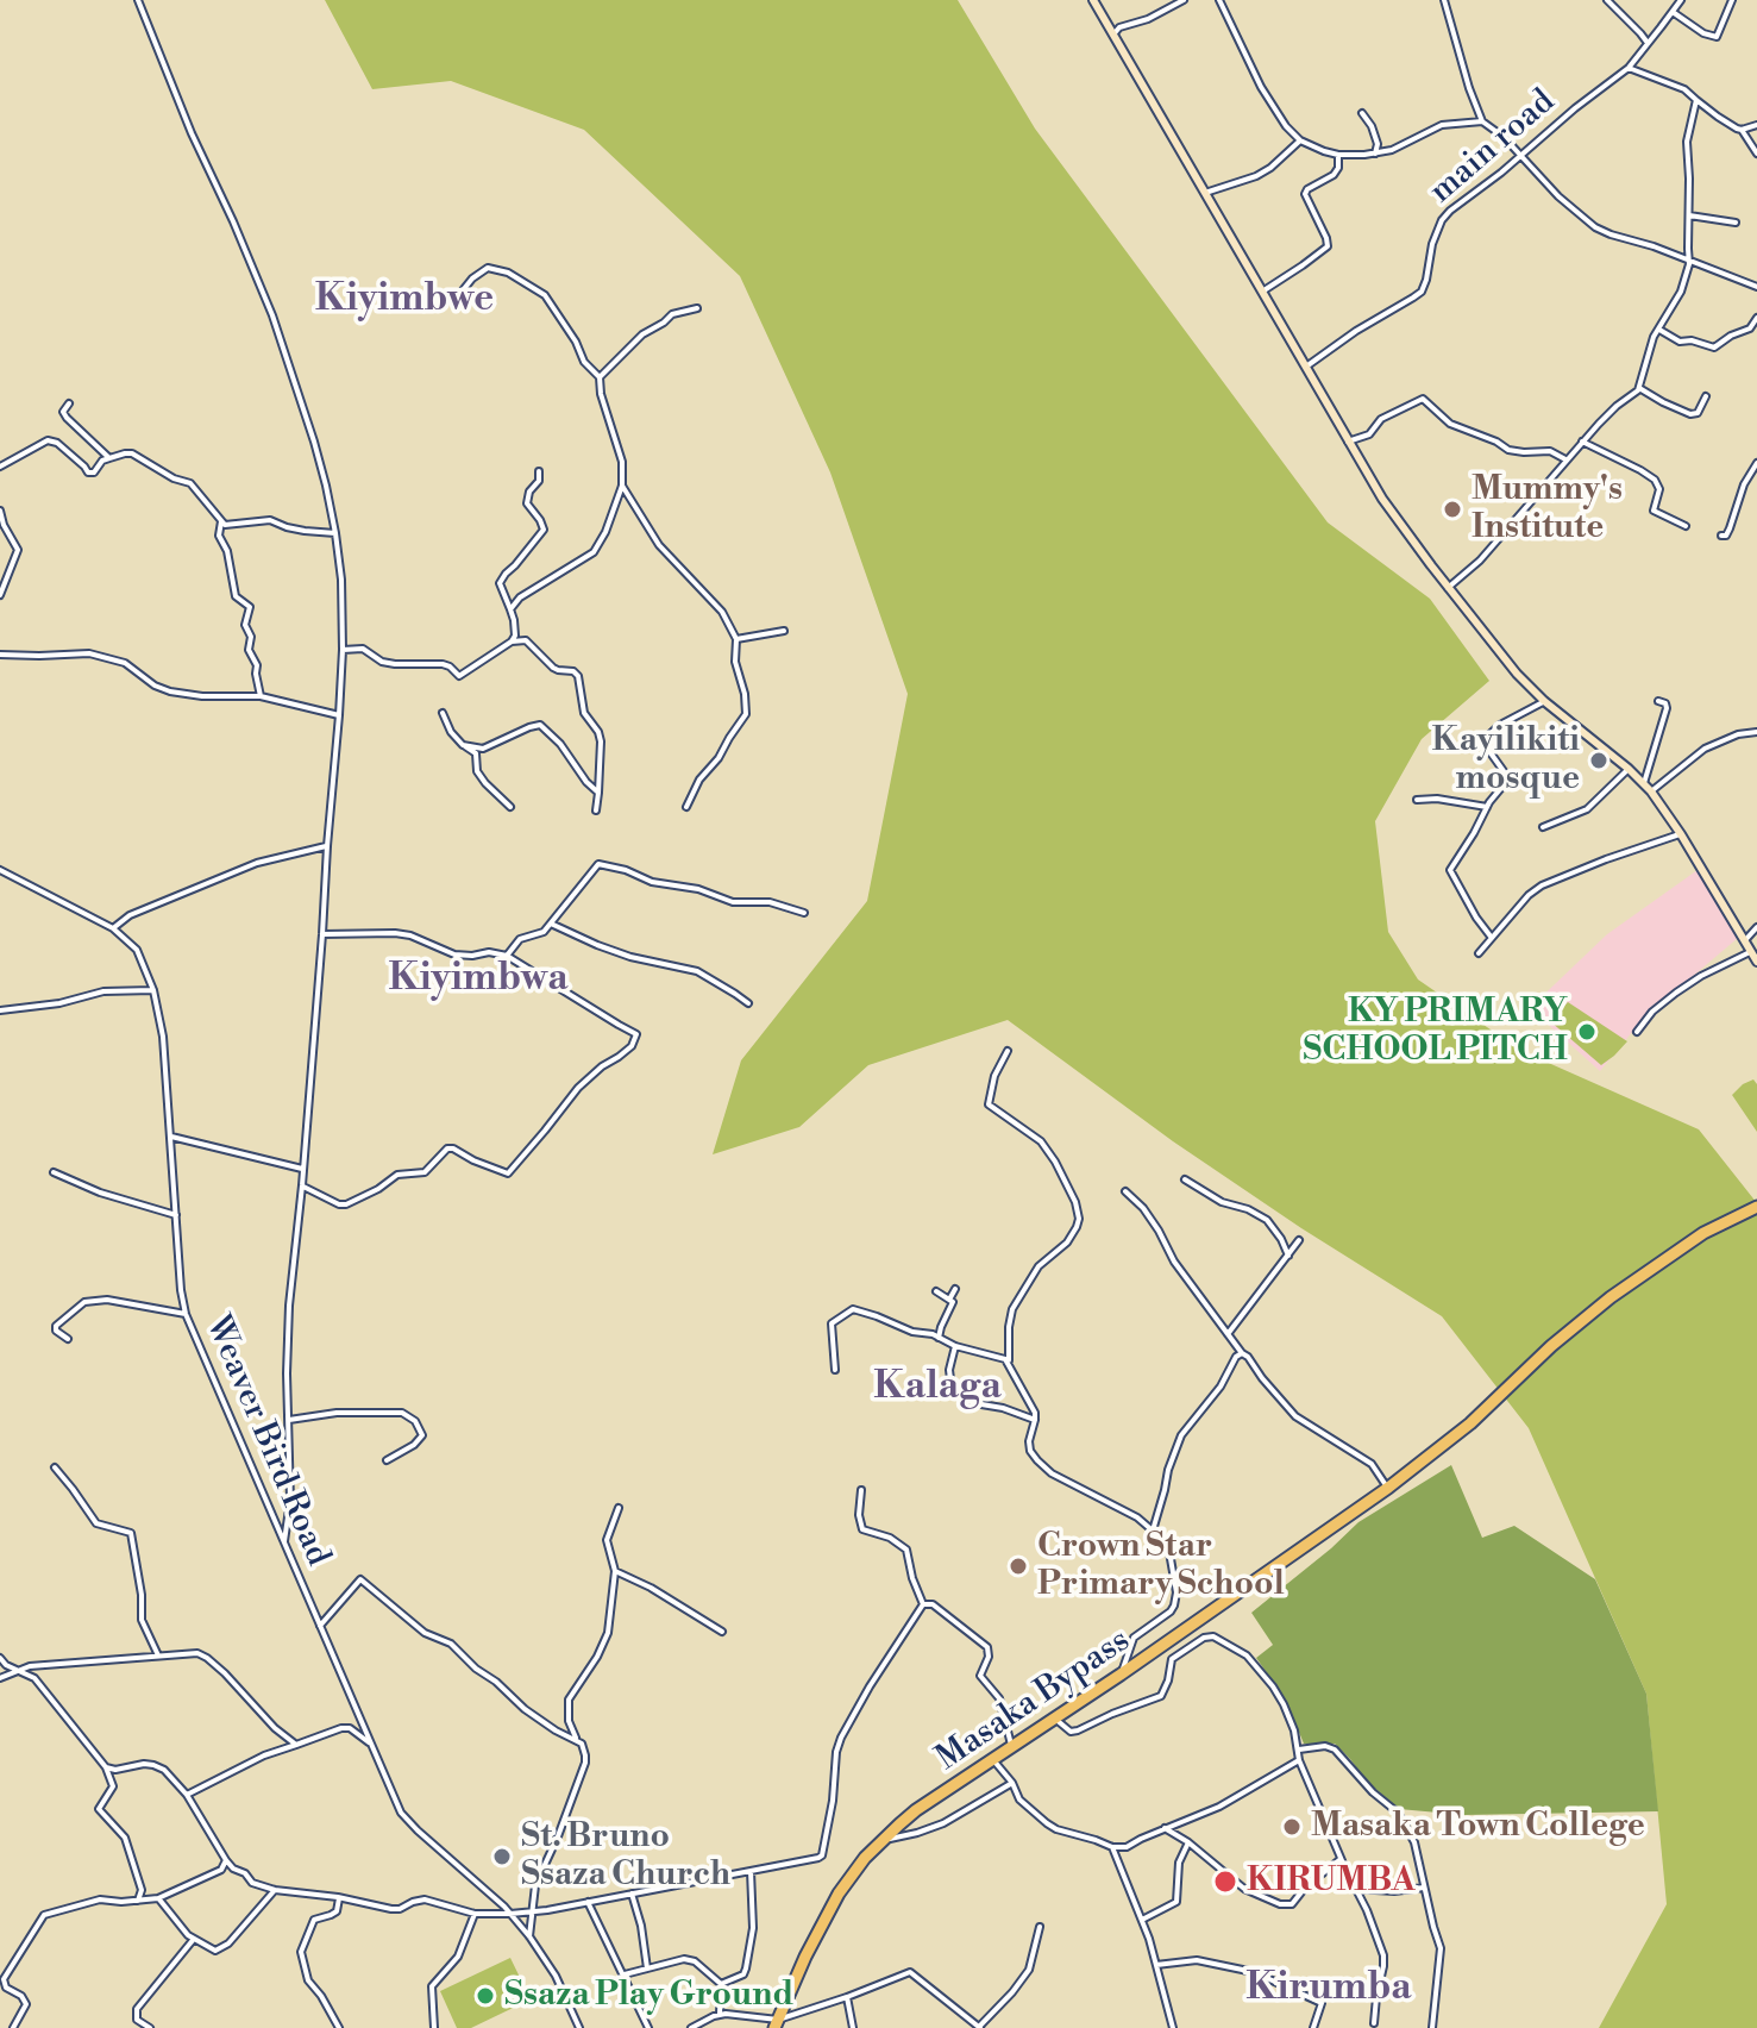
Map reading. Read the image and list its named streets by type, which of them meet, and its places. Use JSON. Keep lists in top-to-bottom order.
{
  "streets": {
    "highway": ["Masaka Bypass"],
    "street": ["main road", "Weaver Bird Road"]
  },
  "districts": [
    "Kiyimbwe",
    "Kiyimbwa",
    "Kalaga",
    "Kirumba"
  ],
  "places": [
    "Mummy's Institute",
    "Kayilikiti mosque",
    "KY PRIMARY SCHOOL PITCH",
    "Crown Star Primary School",
    "Masaka Town College",
    "St. Bruno Ssaza Church",
    "KIRUMBA",
    "Ssaza Play Ground"
  ]
}
